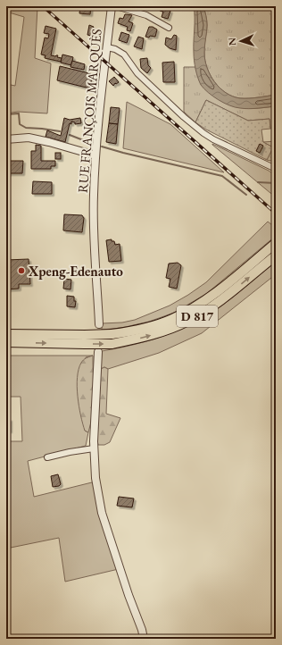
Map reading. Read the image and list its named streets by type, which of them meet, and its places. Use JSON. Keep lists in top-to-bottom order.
{
  "streets": {
    "main road": ["D 817"],
    "street": ["RUE FRANÇOIS MARQUÈS"]
  },
  "places": ["Xpeng-Edenauto"],
  "north": "left"
}
